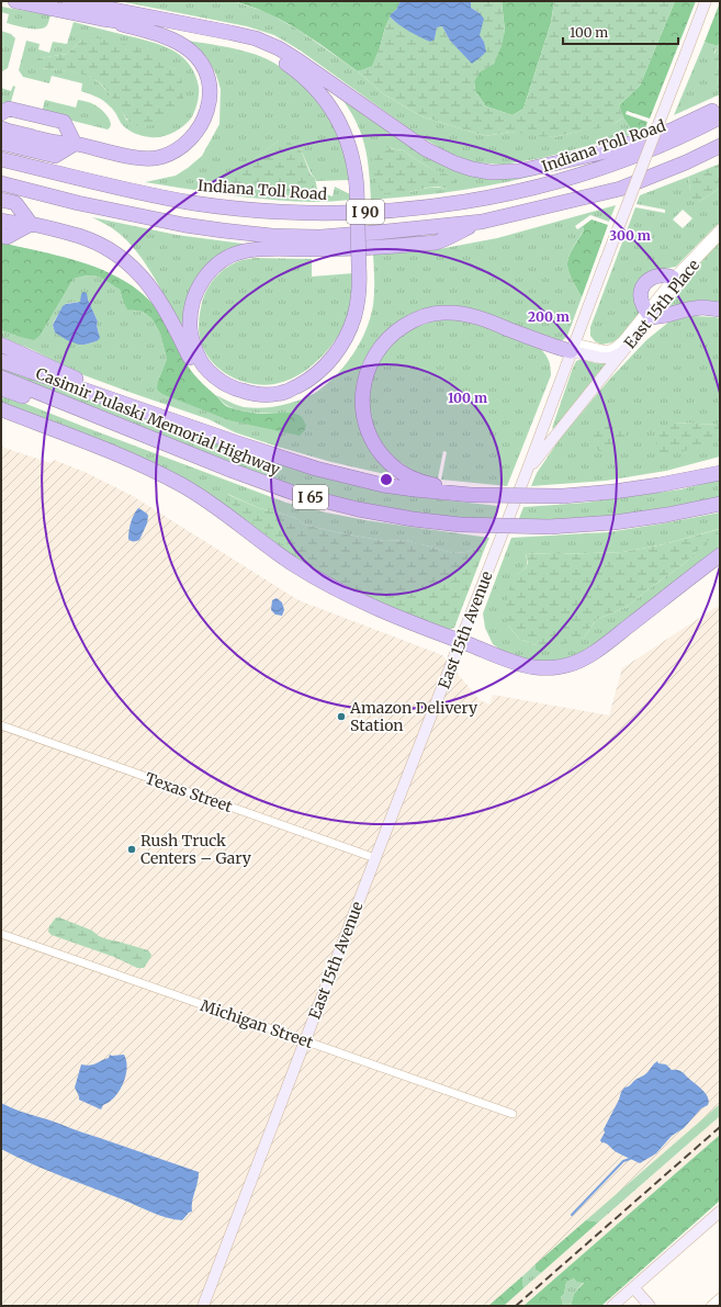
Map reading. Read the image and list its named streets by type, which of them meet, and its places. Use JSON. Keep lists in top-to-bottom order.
{
  "streets": {
    "highway": [
      "Indiana Toll Road",
      "I 90",
      "Casimir Pulaski Memorial Highway",
      "I 65"
    ],
    "street": [
      "East 15th Place",
      "East 15th Avenue",
      "Texas Street",
      "Michigan Street"
    ]
  },
  "crossings": [
    ["East 15th Place", "East 15th Avenue"],
    ["East 15th Avenue", "Texas Street"],
    ["East 15th Avenue", "Michigan Street"]
  ],
  "places": ["Amazon Delivery Station", "Rush Truck Centers – Gary"],
  "scale_bar": "100 m",
  "rings": ["300 m", "200 m", "100 m"]
}
